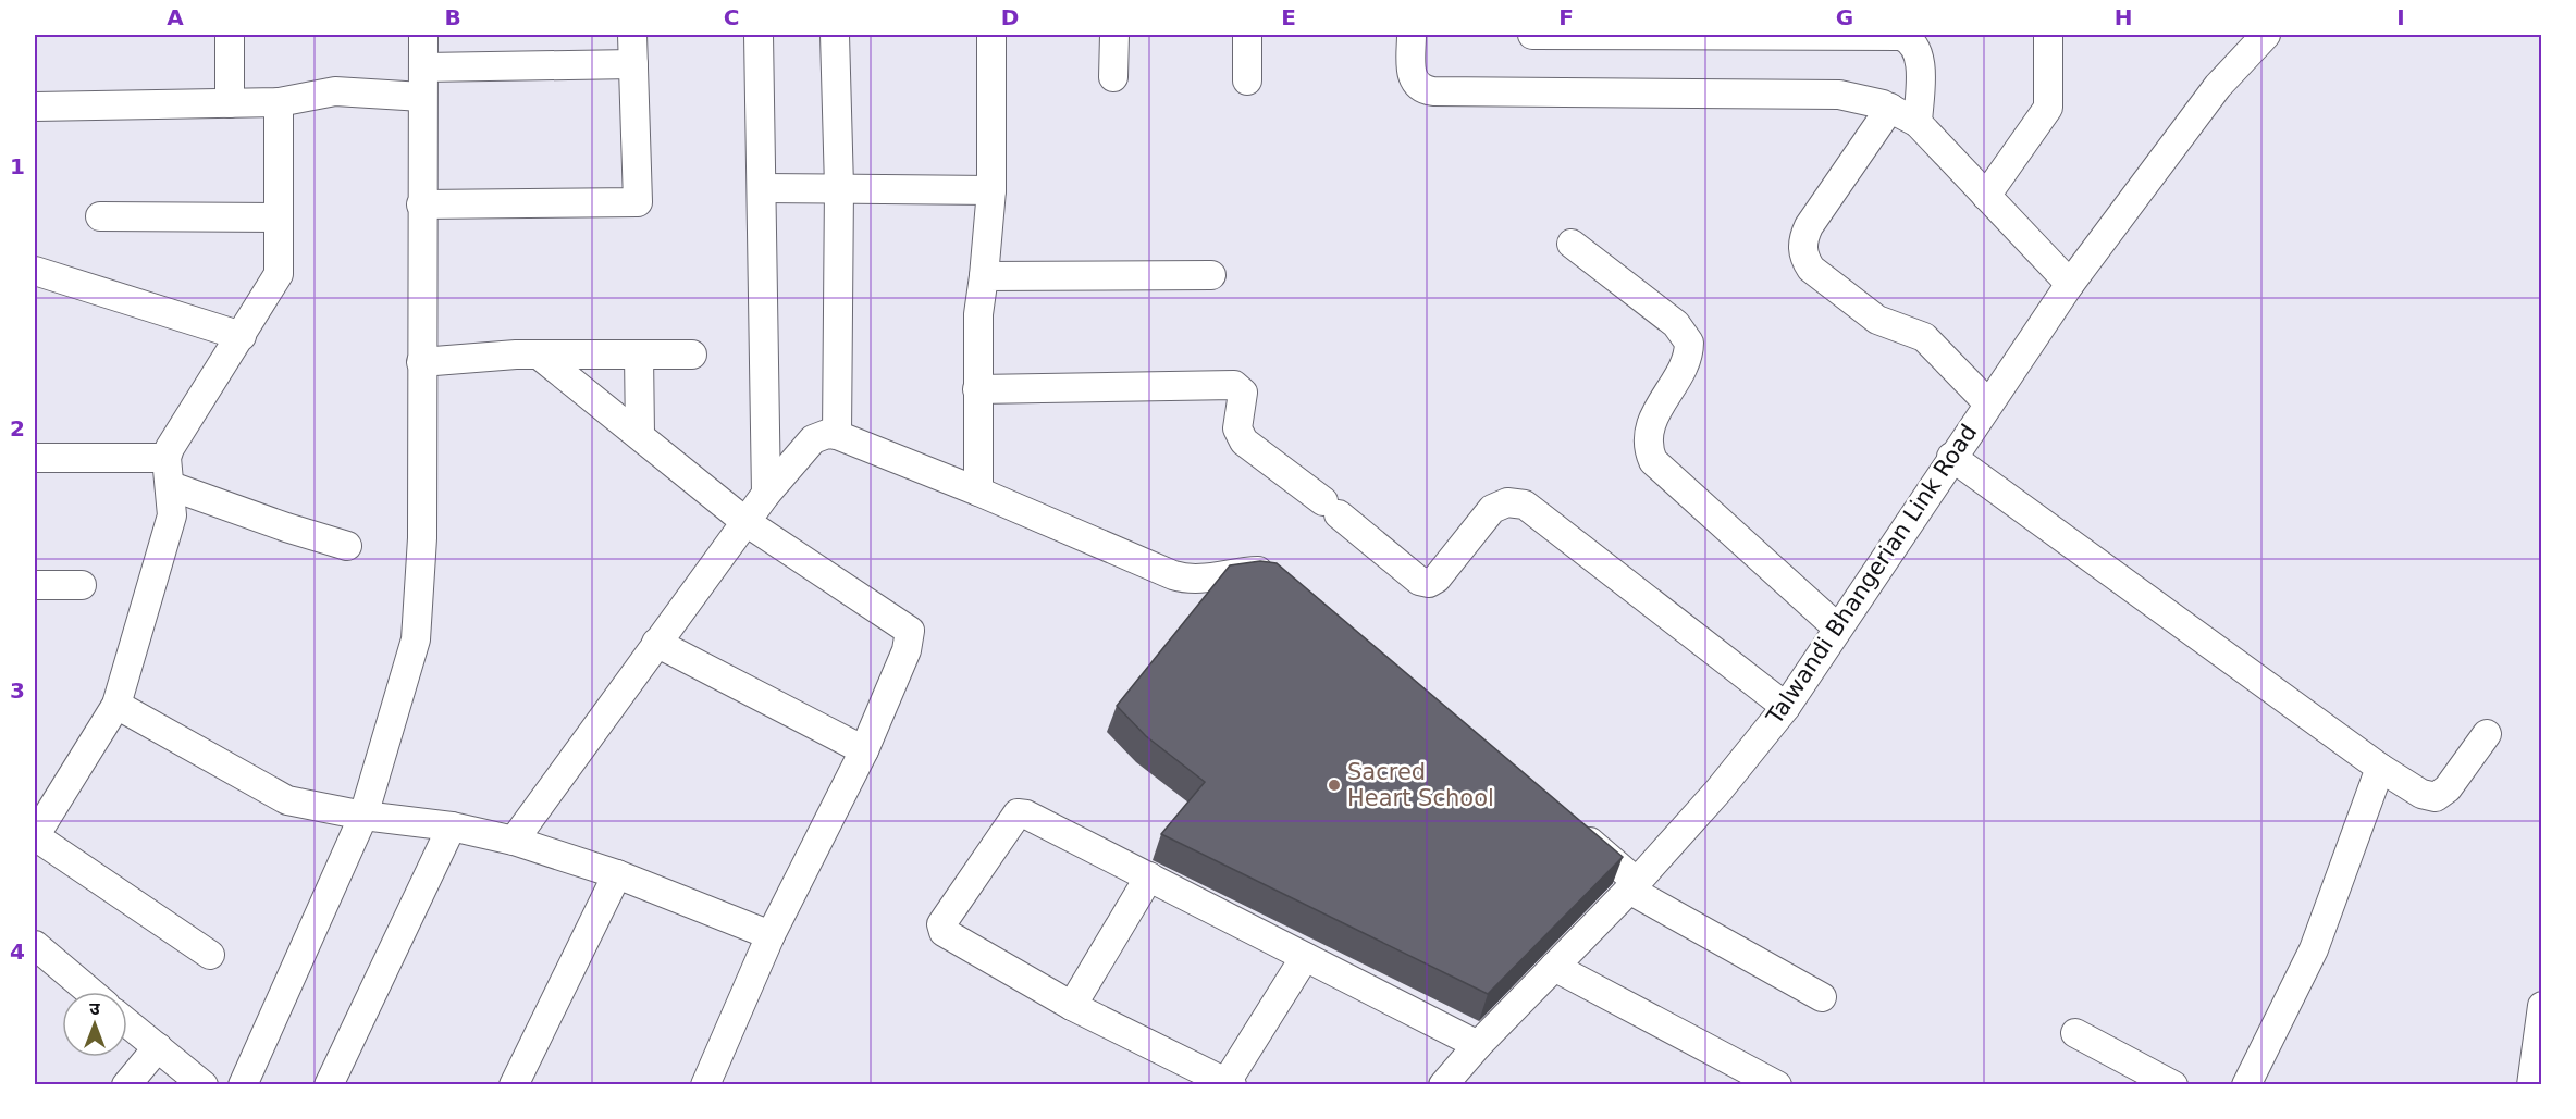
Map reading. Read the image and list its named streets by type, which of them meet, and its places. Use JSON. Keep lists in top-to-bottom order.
{
  "streets": {
    "street": ["Talwandi Bhangerian Link Road"]
  },
  "places": ["Sacred Heart School"],
  "north": "top",
  "grid": {
    "columns": [
      "A",
      "B",
      "C",
      "D",
      "E",
      "F",
      "G",
      "H",
      "I"
    ],
    "rows": [
      "1",
      "2",
      "3",
      "4"
    ]
  }
}
